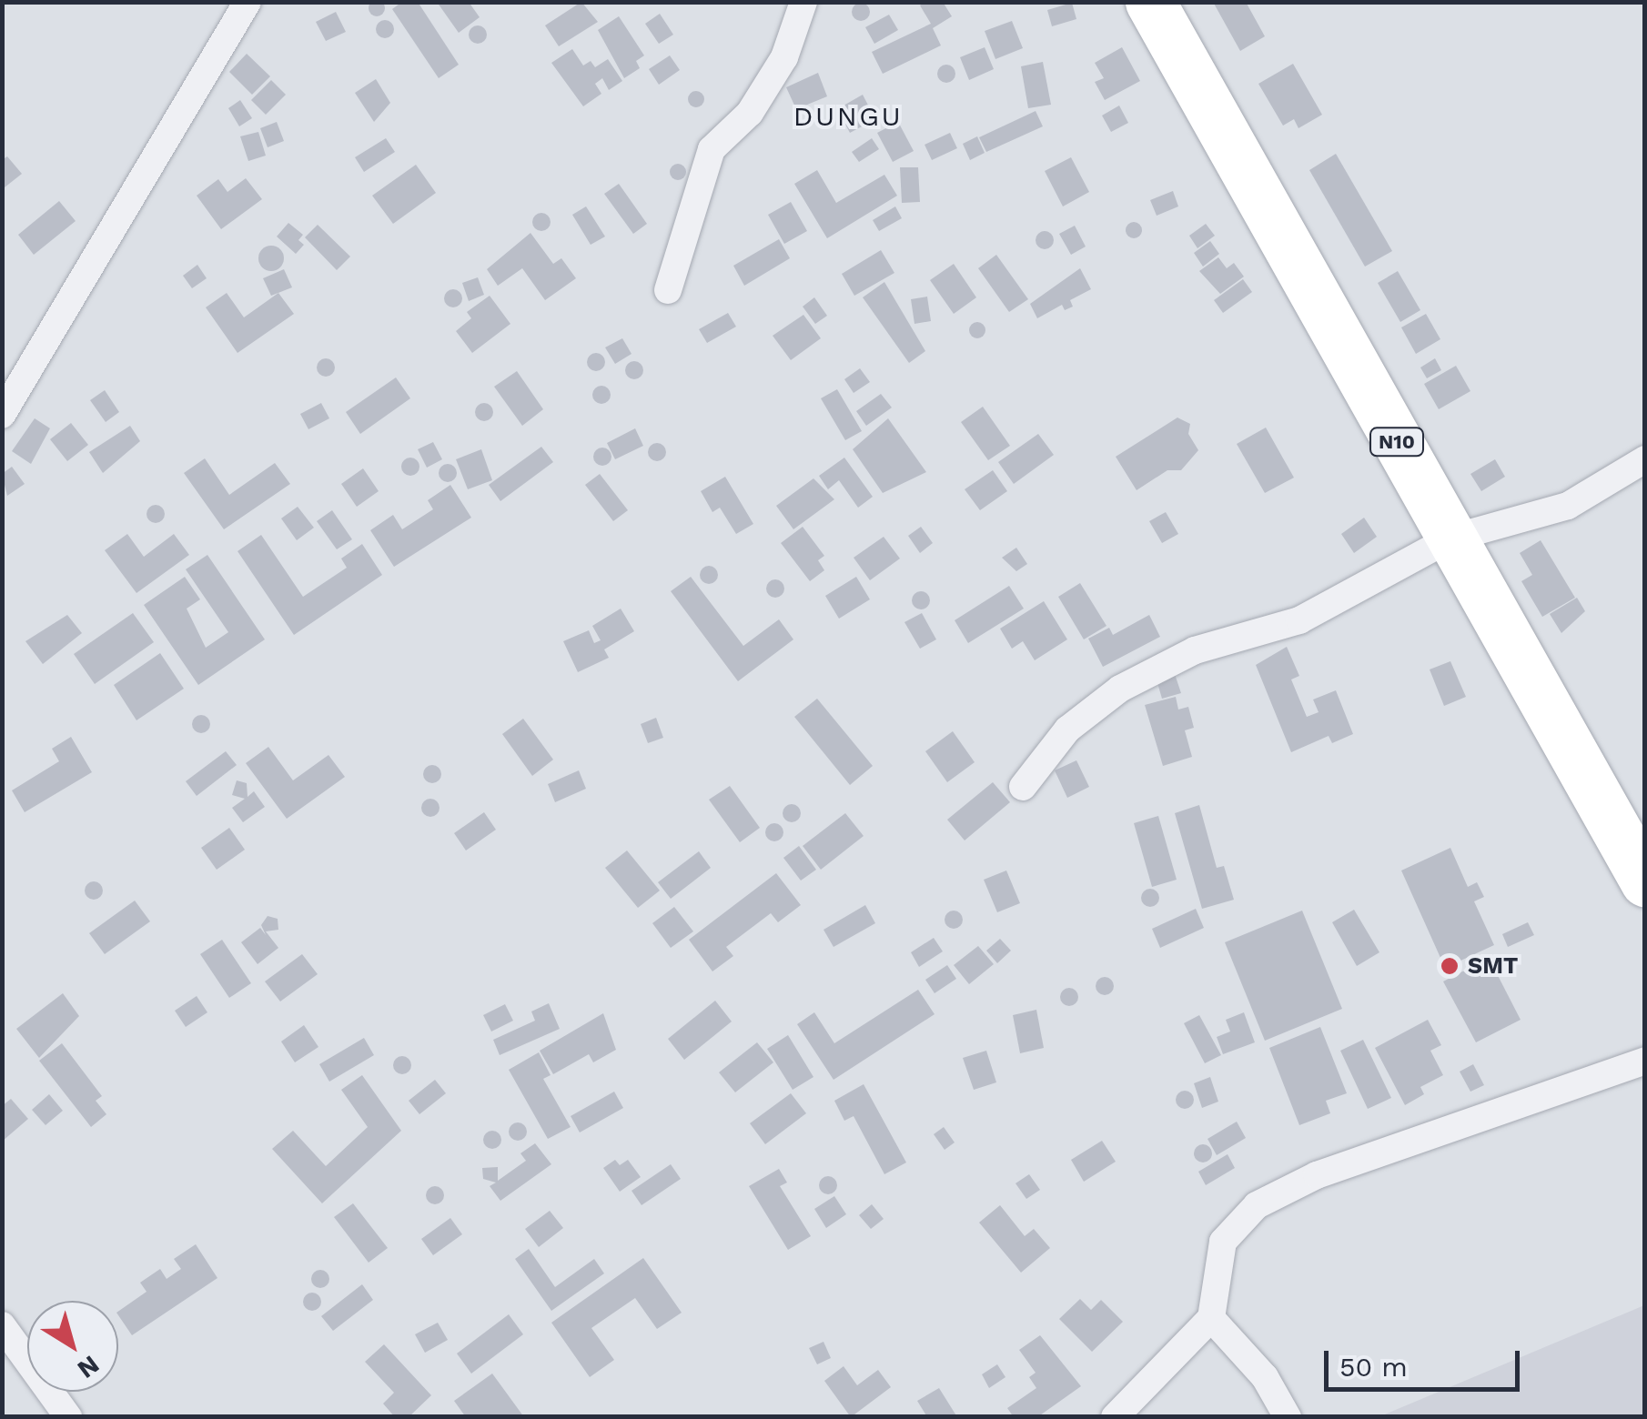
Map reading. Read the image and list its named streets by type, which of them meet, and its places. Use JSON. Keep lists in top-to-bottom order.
{
  "streets": {
    "highway": ["N10"]
  },
  "districts": ["DUNGU"],
  "places": ["SMT"],
  "scale_bar": "50 m",
  "north": "bottom right"
}
